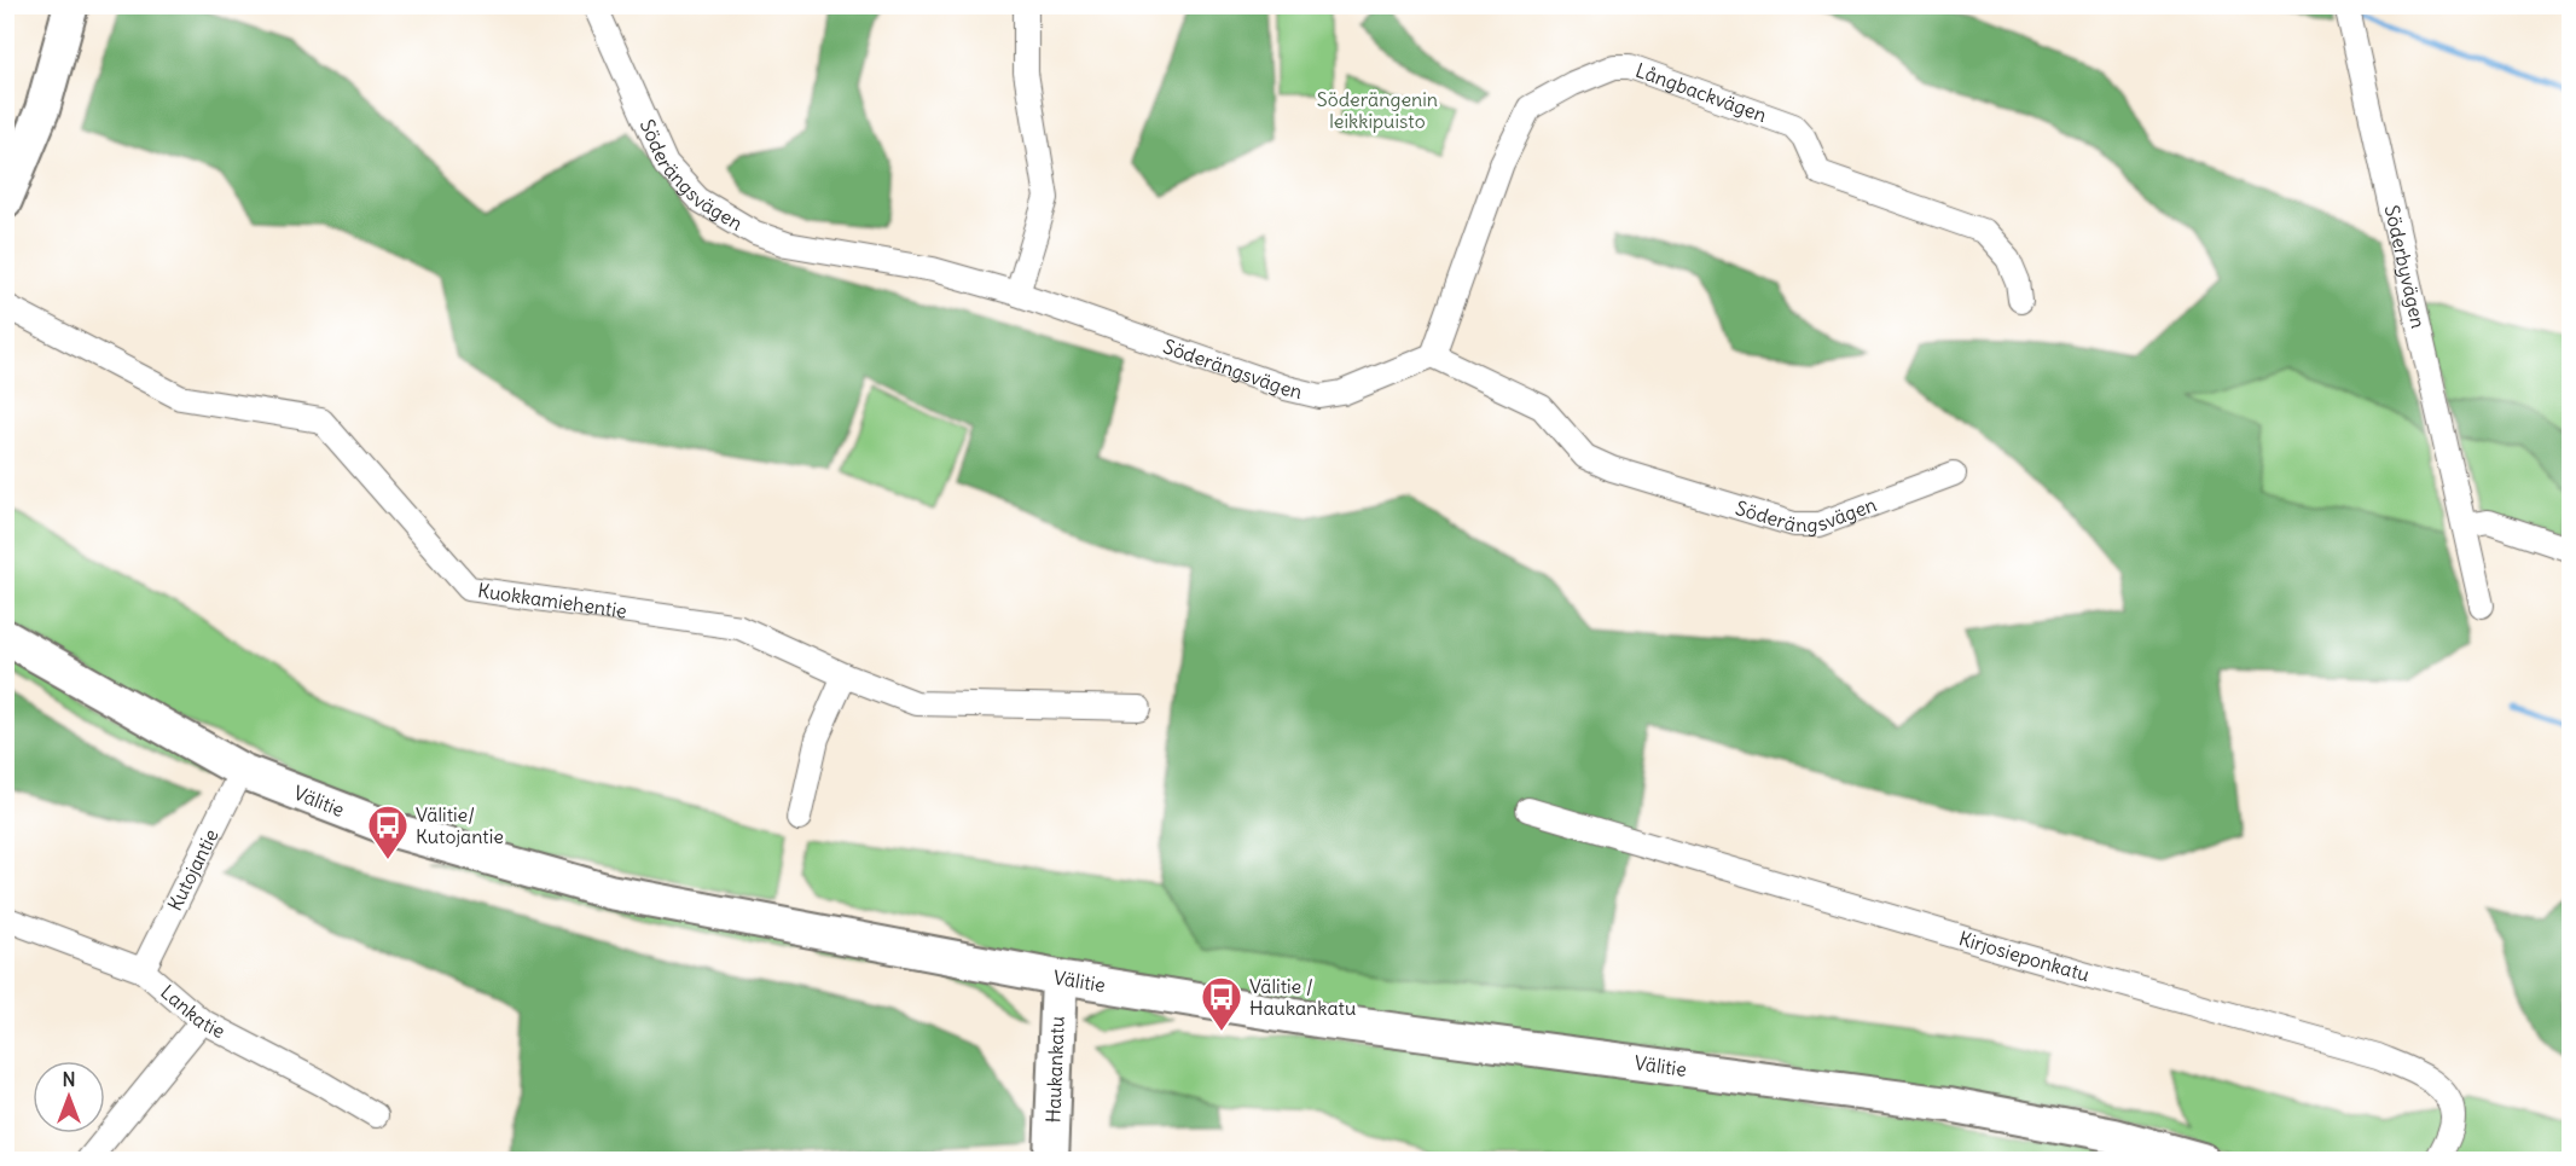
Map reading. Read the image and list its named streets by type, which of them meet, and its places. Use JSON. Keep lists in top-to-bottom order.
{
  "streets": {
    "main road": ["Välitie", "Haukankatu"],
    "street": [
      "Långbackvägen",
      "Söderängsvägen",
      "Söderbyvägen",
      "Kuokkamiehentie",
      "Kutojantie",
      "Kirjosieponkatu",
      "Lankatie"
    ]
  },
  "crossings": [
    ["Långbackvägen", "Söderängsvägen"],
    ["Välitie", "Kutojantie"],
    ["Välitie", "Haukankatu"],
    ["Kutojantie", "Lankatie"]
  ],
  "parks": ["Söderängenin leikkipuisto"],
  "places": {
    "bus stop": ["Välitie/ Kutojantie", "Välitie / Haukankatu"]
  },
  "north": "top"
}
